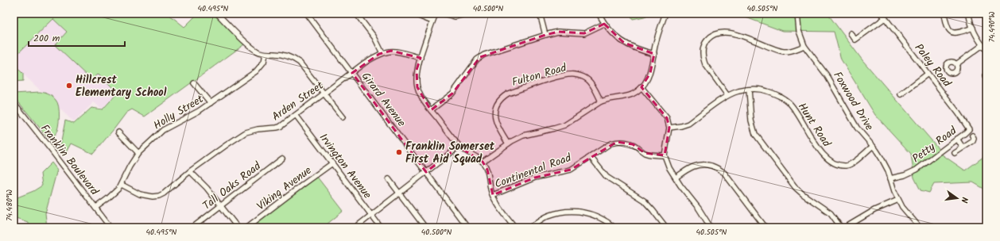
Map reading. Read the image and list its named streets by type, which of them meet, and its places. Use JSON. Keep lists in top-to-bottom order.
{
  "streets": {
    "street": [
      "Paley Road",
      "Fulton Road",
      "Girard Avenue",
      "Arden Street",
      "Foxwood Drive",
      "Holly Street",
      "Hunt Road",
      "Petty Road",
      "Franklin Boulevard",
      "Irvington Avenue",
      "Continental Road",
      "Tall Oaks Road",
      "Viking Avenue"
    ]
  },
  "crossings": [
    ["Paley Road", "Petty Road"],
    ["Girard Avenue", "Arden Street"],
    ["Arden Street", "Holly Street"],
    ["Arden Street", "Irvington Avenue"],
    ["Foxwood Drive", "Hunt Road"],
    ["Foxwood Drive", "Petty Road"],
    ["Holly Street", "Franklin Boulevard"],
    ["Irvington Avenue", "Viking Avenue"]
  ],
  "places": ["Hillcrest Elementary School", "Franklin Somerset First Aid Squad"],
  "scale_bar": "200 m",
  "north": "right",
  "coordinates": [
    "40.495°N",
    "40.500°N",
    "40.505°N",
    "74.490°W",
    "74.480°W"
  ]
}
